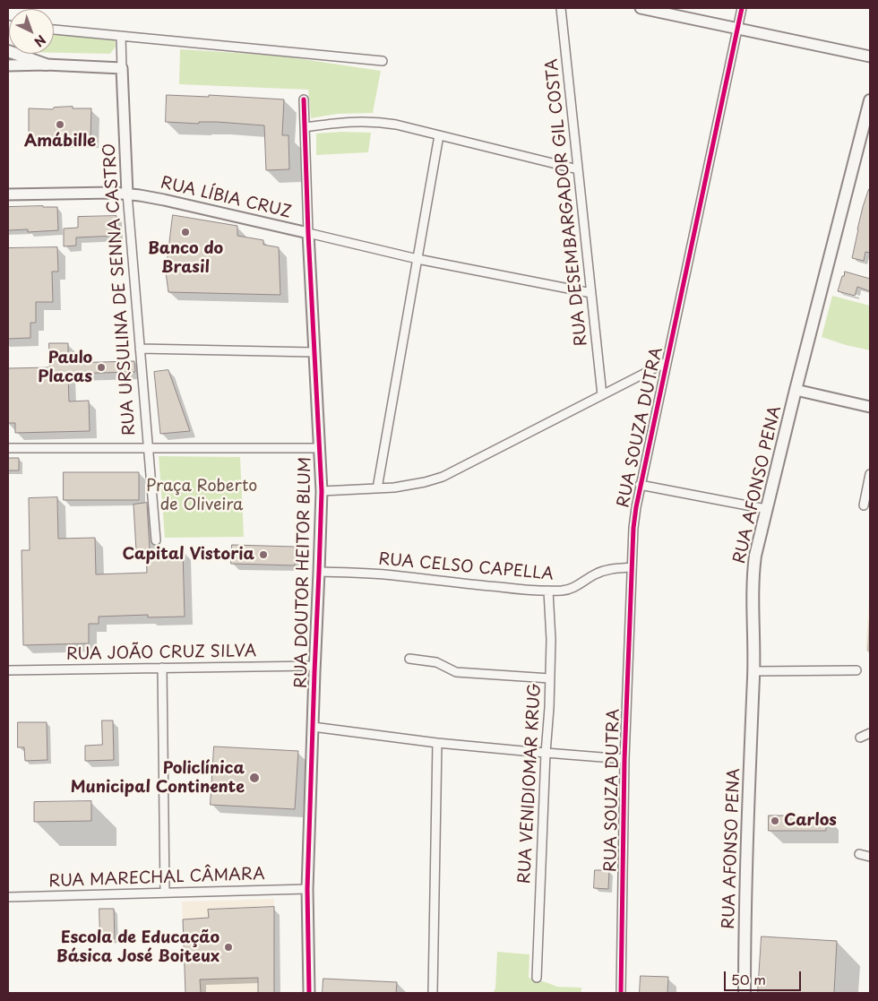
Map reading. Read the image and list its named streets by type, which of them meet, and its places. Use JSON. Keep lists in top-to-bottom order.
{
  "streets": {
    "main road": ["RUA AFONSO PENA"],
    "street": [
      "RUA LÍBIA CRUZ",
      "RUA DESEMBARGADOR GIL COSTA",
      "RUA URSULINA DE SENNA CASTRO",
      "RUA SOUZA DUTRA",
      "RUA CELSO CAPELLA",
      "RUA DOUTOR HEITOR BLUM",
      "RUA JOÃO CRUZ SILVA",
      "RUA VENIDIOMAR KRUG",
      "RUA MARECHAL CÂMARA"
    ]
  },
  "crossings": [
    ["RUA LÍBIA CRUZ", "RUA DESEMBARGADOR GIL COSTA"],
    ["RUA LÍBIA CRUZ", "RUA URSULINA DE SENNA CASTRO"],
    ["RUA LÍBIA CRUZ", "RUA DOUTOR HEITOR BLUM"],
    ["RUA SOUZA DUTRA", "RUA CELSO CAPELLA"],
    ["RUA CELSO CAPELLA", "RUA DOUTOR HEITOR BLUM"],
    ["RUA CELSO CAPELLA", "RUA VENIDIOMAR KRUG"],
    ["RUA DOUTOR HEITOR BLUM", "RUA JOÃO CRUZ SILVA"],
    ["RUA DOUTOR HEITOR BLUM", "RUA MARECHAL CÂMARA"]
  ],
  "parks": ["Praça Roberto de Oliveira"],
  "places": [
    "Amábille",
    "Banco do Brasil",
    "Paulo Placas",
    "Capital Vistoria",
    "Policlínica Municipal Continente",
    "Carlos",
    "Escola de Educação Básica José Boiteux"
  ],
  "scale_bar": "50 m",
  "north": "bottom right"
}
